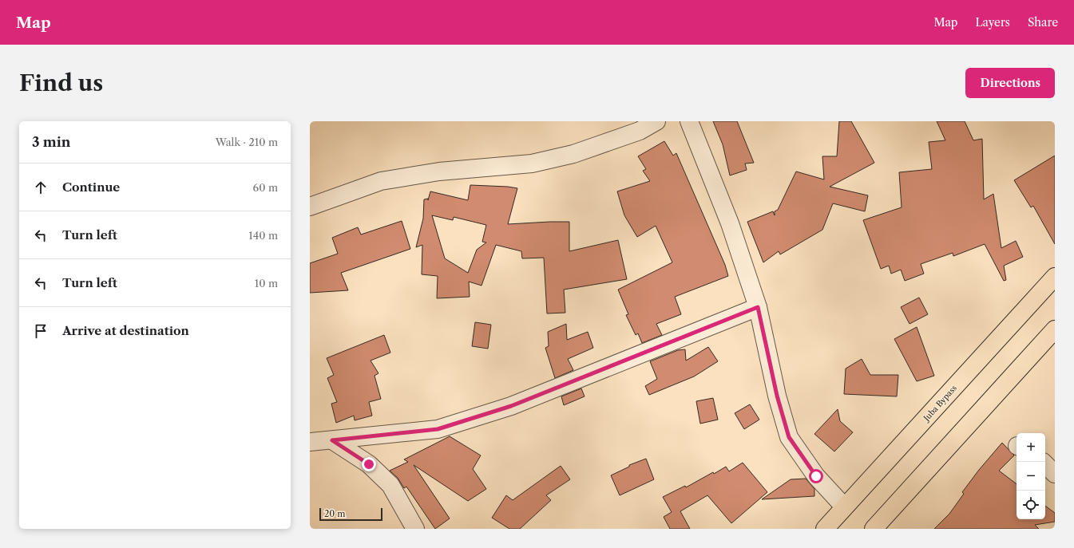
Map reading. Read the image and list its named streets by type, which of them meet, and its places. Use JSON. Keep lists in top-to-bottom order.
{
  "streets": {
    "main road": ["Juba Bypass"]
  },
  "scale_bar": "20 m",
  "page": {
    "header": "Map",
    "nav": ["Map", "Layers", "Share"],
    "buttons": "Directions",
    "title": "Find us",
    "heading": ["3 min", "Walk · 210 m"],
    "list": [
      ["Continue", "60 m"],
      ["Turn left", "140 m"],
      ["Turn left", "10 m"],
      "Arrive at destination"
    ],
    "map_buttons": ["+", "−"],
    "scale": "20 m"
  }
}
